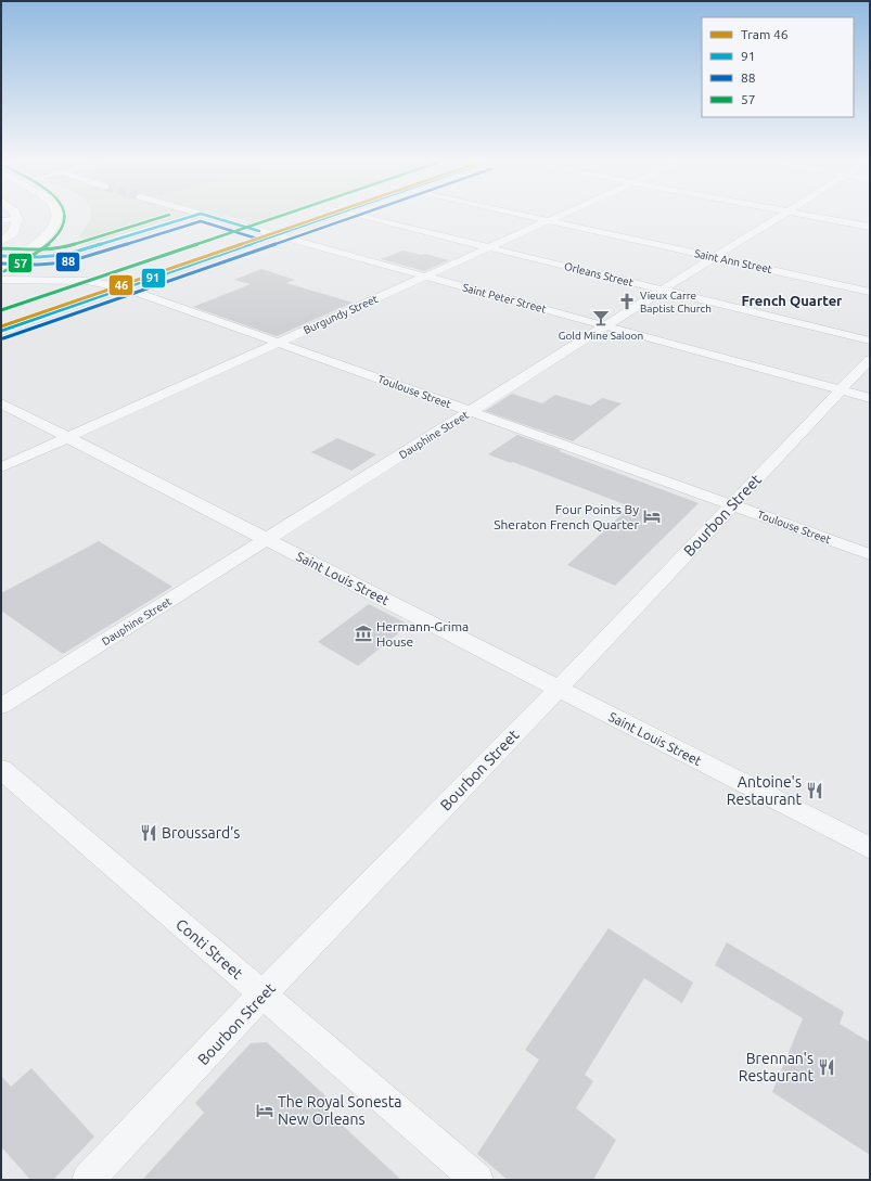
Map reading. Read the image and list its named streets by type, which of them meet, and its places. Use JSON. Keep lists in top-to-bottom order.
{
  "streets": {
    "street": [
      "Saint Ann Street",
      "Orleans Street",
      "Saint Peter Street",
      "Burgundy Street",
      "Toulouse Street",
      "Dauphine Street",
      "Bourbon Street",
      "Saint Louis Street",
      "Conti Street"
    ]
  },
  "crossings": [
    ["Saint Ann Street", "Burgundy Street"],
    ["Saint Ann Street", "Dauphine Street"],
    ["Orleans Street", "Burgundy Street"],
    ["Orleans Street", "Dauphine Street"],
    ["Saint Peter Street", "Burgundy Street"],
    ["Saint Peter Street", "Dauphine Street"],
    ["Saint Peter Street", "Bourbon Street"],
    ["Burgundy Street", "Toulouse Street"],
    ["Burgundy Street", "Saint Louis Street"],
    ["Toulouse Street", "Dauphine Street"],
    ["Toulouse Street", "Bourbon Street"],
    ["Dauphine Street", "Saint Louis Street"],
    ["Bourbon Street", "Saint Louis Street"],
    ["Bourbon Street", "Conti Street"]
  ],
  "districts": ["French Quarter"],
  "places": {
    "church": ["Vieux Carre Baptist Church"],
    "bar": ["Gold Mine Saloon"],
    "hotel": ["Four Points By Sheraton French Quarter", "The Royal Sonesta New Orleans"],
    "museum": ["Hermann-Grima House"],
    "restaurant": ["Antoine's Restaurant", "Broussard’s", "Brennan's Restaurant"]
  },
  "lines": [
    "tram line 46",
    "transit line 91",
    "transit line 88",
    "transit line 57"
  ],
  "legend": [
    "Tram 46",
    "91",
    "88",
    "57"
  ]
}
